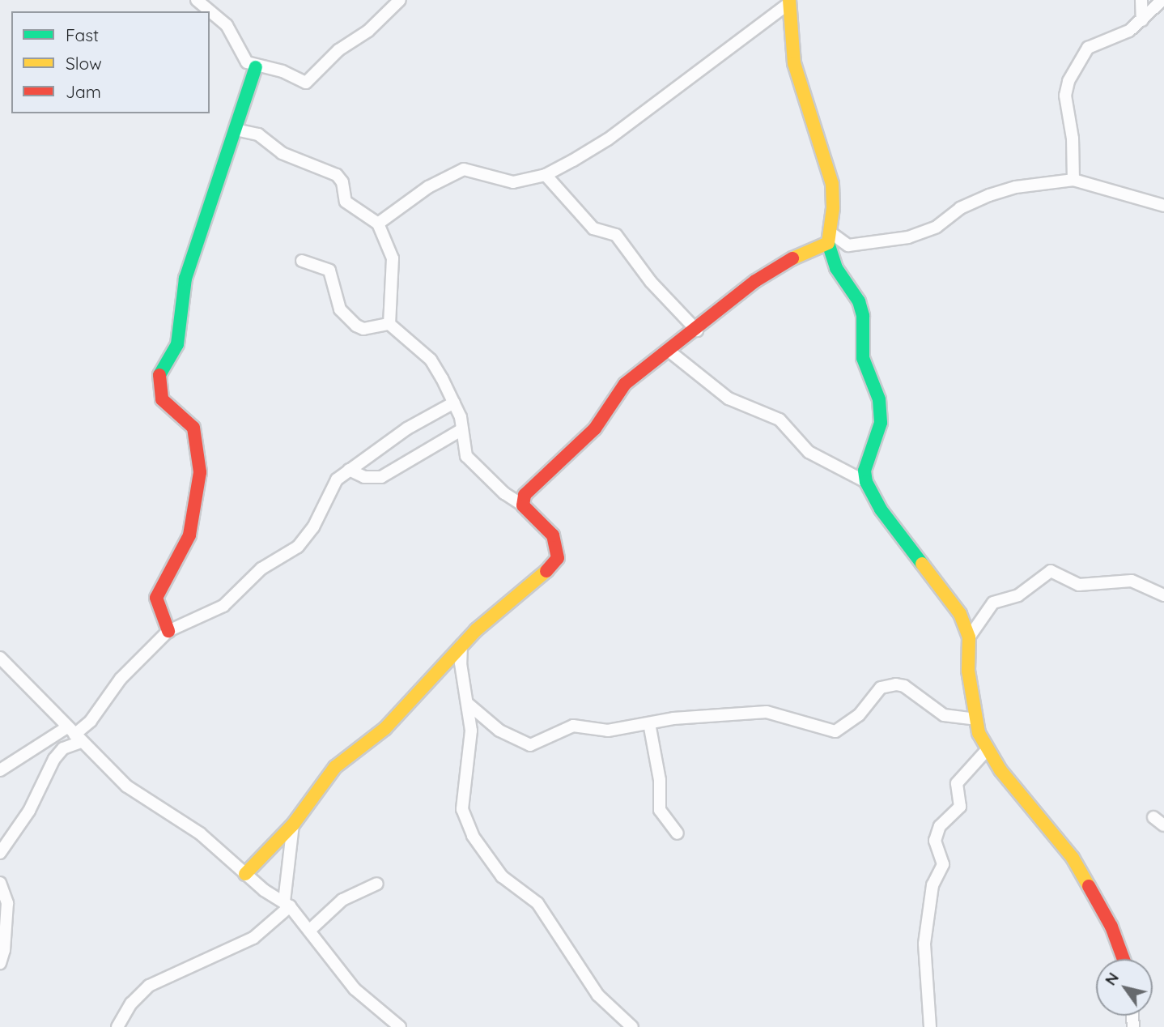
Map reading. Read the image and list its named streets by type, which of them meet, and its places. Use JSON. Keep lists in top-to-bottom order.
{
  "legend": ["Fast", "Slow", "Jam"],
  "north": "top left"
}
